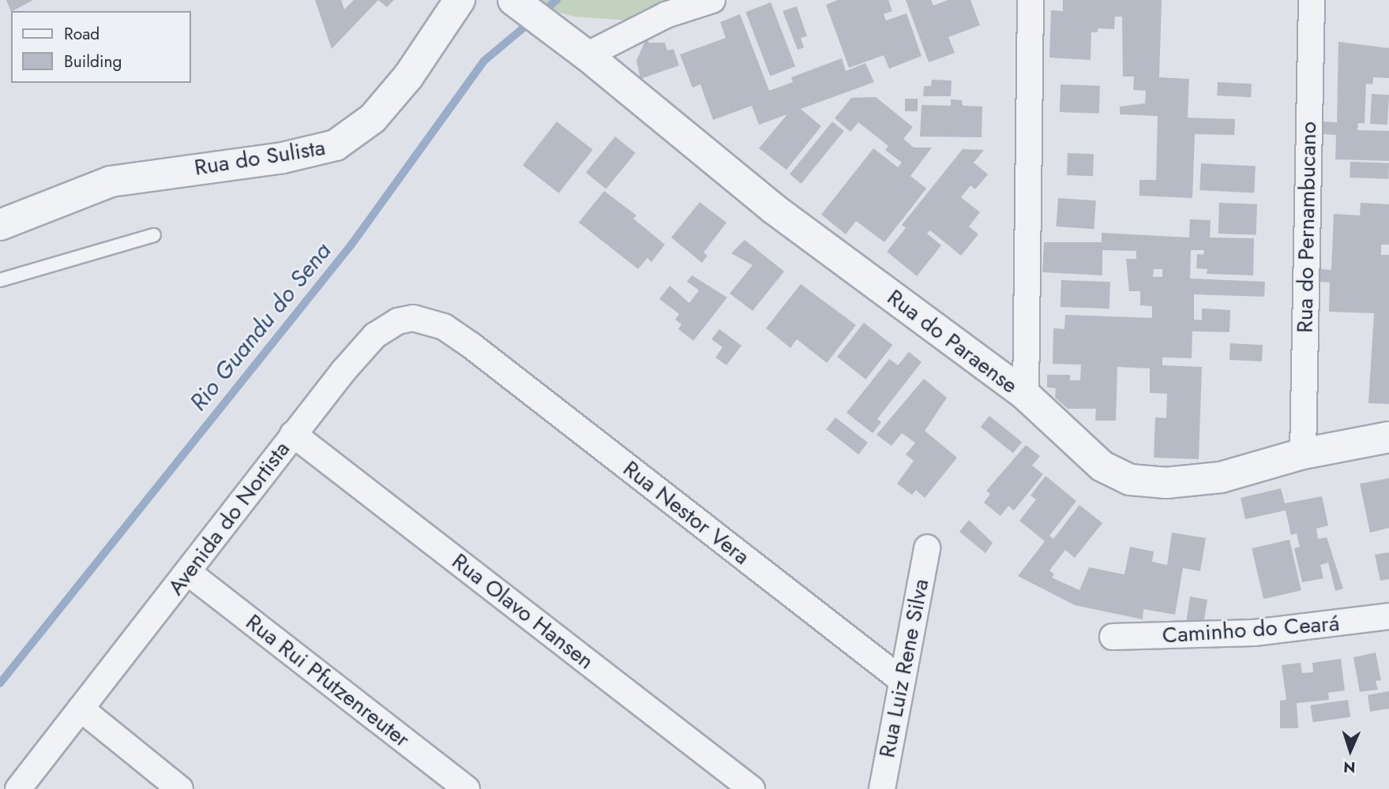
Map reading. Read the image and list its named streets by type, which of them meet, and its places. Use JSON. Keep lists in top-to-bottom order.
{
  "streets": {
    "street": [
      "Rua do Sulista",
      "Rua do Pernambucano",
      "Rua do Paraense",
      "Rua Nestor Vera",
      "Avenida do Nortista",
      "Rua Olavo Hansen",
      "Caminho do Ceará",
      "Rua Luiz Rene Silva",
      "Rua Rui Pfutzenreuter"
    ]
  },
  "crossings": [
    ["Rua do Pernambucano", "Rua do Paraense"],
    ["Rua Nestor Vera", "Avenida do Nortista"],
    ["Rua Nestor Vera", "Rua Luiz Rene Silva"],
    ["Avenida do Nortista", "Rua Olavo Hansen"],
    ["Avenida do Nortista", "Rua Rui Pfutzenreuter"]
  ],
  "water": ["Rio Guandu do Sena"],
  "legend": ["Road", "Building"],
  "north": "bottom"
}
